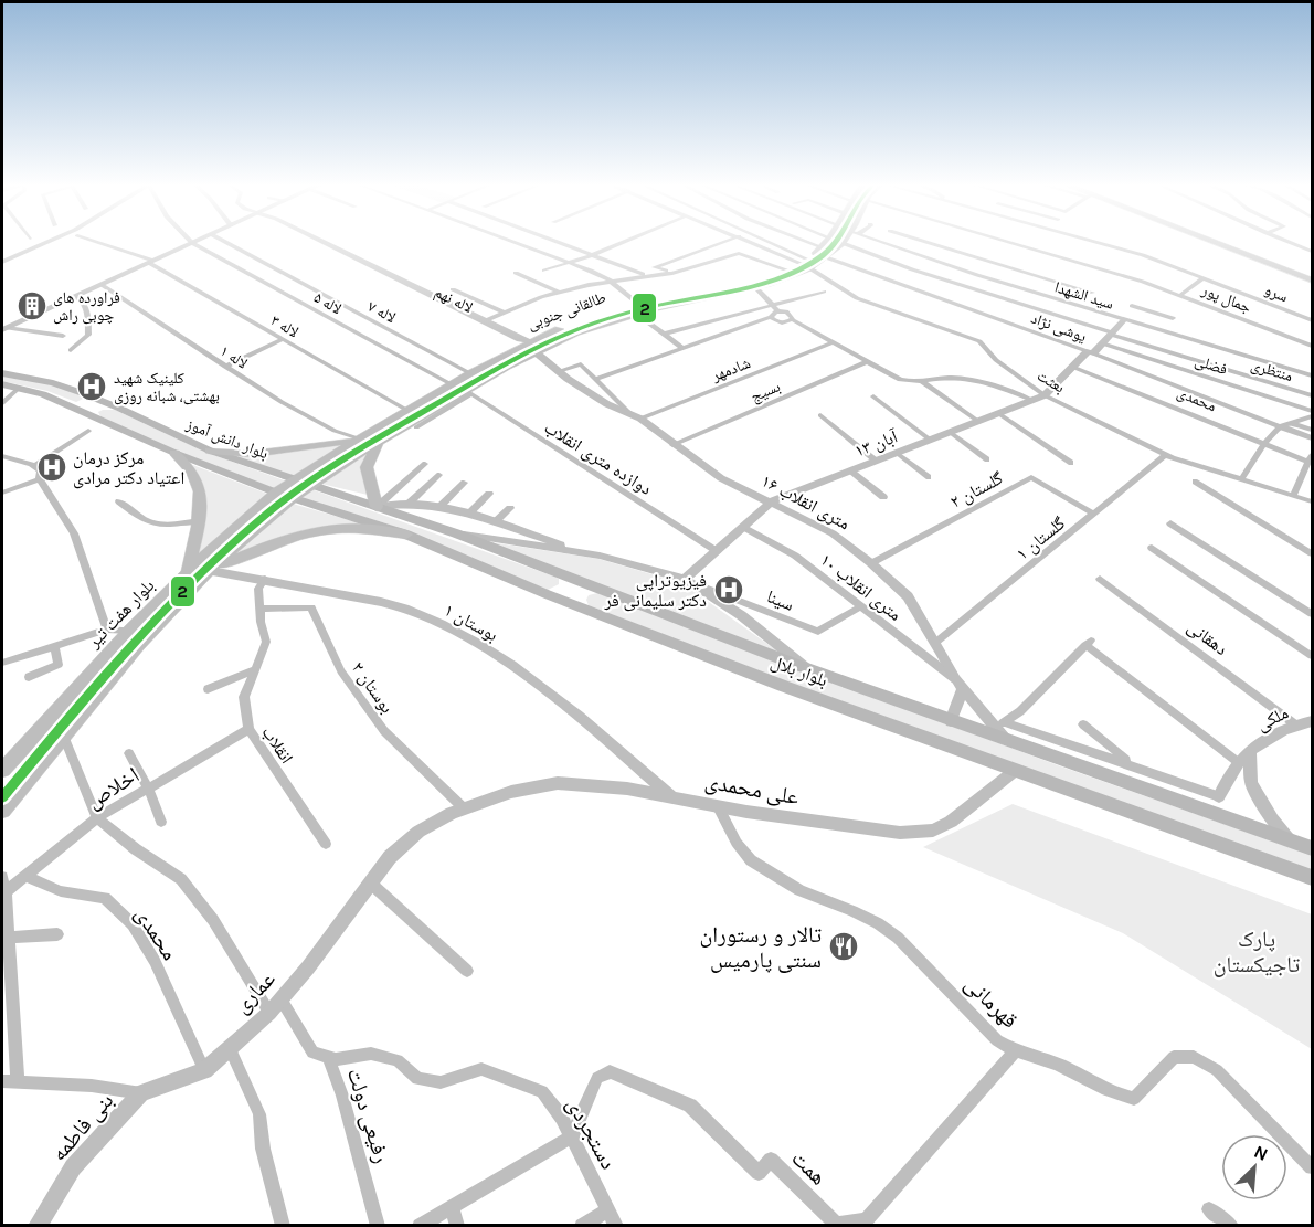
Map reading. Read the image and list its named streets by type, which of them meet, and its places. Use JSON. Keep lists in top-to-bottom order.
{
  "streets": {
    "main road": [
      "طالقانی جنوبی",
      "بلوار دانش آموز",
      "بلوار هفت تیر",
      "بلوار بلال"
    ],
    "street": [
      "سرو",
      "سید الشهدا",
      "جمال پور",
      "لاله نهم",
      "لاله ۵",
      "لاله ۷",
      "لاله ۳",
      "یوشی نژاد",
      "لاله ۱",
      "فضلی",
      "شادمهر",
      "منتظری",
      "بعثت",
      "بسیج",
      "محمدی",
      "۱۳ آبان",
      "دوازده متری انقلاب",
      "گلستان ۲",
      "۱۶ متری انقلاب",
      "گلستان ۱",
      "۱۰ متری انقلاب",
      "سینا",
      "بوستان ۱",
      "دهقانی",
      "بوستان ۲",
      "ملکی",
      "انقلاب",
      "اخلاص",
      "علی محمدی",
      "عماری",
      "قهرمانی",
      "رفیعی دولت",
      "بنی فاطمه",
      "دستجردی",
      "همت"
    ]
  },
  "crossings": [
    ["سید الشهدا", "۱۳ آبان"],
    ["لاله نهم", "طالقانی جنوبی"],
    ["لاله نهم", "۱۶ متری انقلاب"],
    ["لاله ۵", "طالقانی جنوبی"],
    ["طالقانی جنوبی", "لاله ۷"],
    ["طالقانی جنوبی", "لاله ۳"],
    ["طالقانی جنوبی", "یوشی نژاد"],
    ["طالقانی جنوبی", "لاله ۱"],
    ["طالقانی جنوبی", "منتظری"],
    ["طالقانی جنوبی", "بعثت"],
    ["طالقانی جنوبی", "بلوار دانش آموز"],
    ["طالقانی جنوبی", "دوازده متری انقلاب"],
    ["طالقانی جنوبی", "۱۶ متری انقلاب"],
    ["طالقانی جنوبی", "بلوار هفت تیر"],
    ["طالقانی جنوبی", "بلوار بلال"],
    ["یوشی نژاد", "۱۳ آبان"],
    ["فضلی", "۱۳ آبان"],
    ["شادمهر", "۱۶ متری انقلاب"],
    ["منتظری", "۱۳ آبان"],
    ["بعثت", "۱۳ آبان"],
    ["بعثت", "گلستان ۱"],
    ["بسیج", "۱۶ متری انقلاب"],
    ["محمدی", "۱۳ آبان"],
    ["محمدی", "اخلاص"],
    ["محمدی", "عماری"],
    ["بلوار دانش آموز", "بلوار بلال"],
    ["۱۳ آبان", "دوازده متری انقلاب"],
    ["۱۳ آبان", "۱۶ متری انقلاب"],
    ["۱۳ آبان", "۱۰ متری انقلاب"],
    ["۱۳ آبان", "سینا"],
    ["گلستان ۲", "۱۶ متری انقلاب"],
    ["گلستان ۲", "گلستان ۱"],
    ["۱۶ متری انقلاب", "گلستان ۱"],
    ["۱۶ متری انقلاب", "۱۰ متری انقلاب"],
    ["۱۶ متری انقلاب", "بلوار بلال"],
    ["۱۰ متری انقلاب", "سینا"],
    ["بلوار هفت تیر", "بوستان ۱"],
    ["بلوار هفت تیر", "بلوار بلال"],
    ["بوستان ۱", "انقلاب"],
    ["بوستان ۱", "علی محمدی"],
    ["دهقانی", "ملکی"],
    ["بلوار بلال", "ملکی"],
    ["بلوار بلال", "علی محمدی"],
    ["بوستان ۲", "انقلاب"],
    ["بوستان ۲", "علی محمدی"],
    ["بوستان ۲", "عماری"],
    ["انقلاب", "اخلاص"],
    ["علی محمدی", "عماری"],
    ["علی محمدی", "قهرمانی"],
    ["عماری", "رفیعی دولت"],
    ["عماری", "بنی فاطمه"],
    ["قهرمانی", "همت"],
    ["رفیعی دولت", "دستجردی"],
    ["دستجردی", "همت"]
  ],
  "parks": ["پارک تاجیکستان"],
  "places": {
    "building": ["فراورده های چوبی راش"],
    "hospital": ["کلینیک شهید بهشتی، شبانه روزی", "مرکز درمان اعتیاد دکتر مرادی", "فیزیوتراپی دکتر سلیمانی فر"],
    "restaurant": ["تالار و رستوران سنتی پارمیس"]
  },
  "lines": ["transit line 2"],
  "north": "top right"
}
